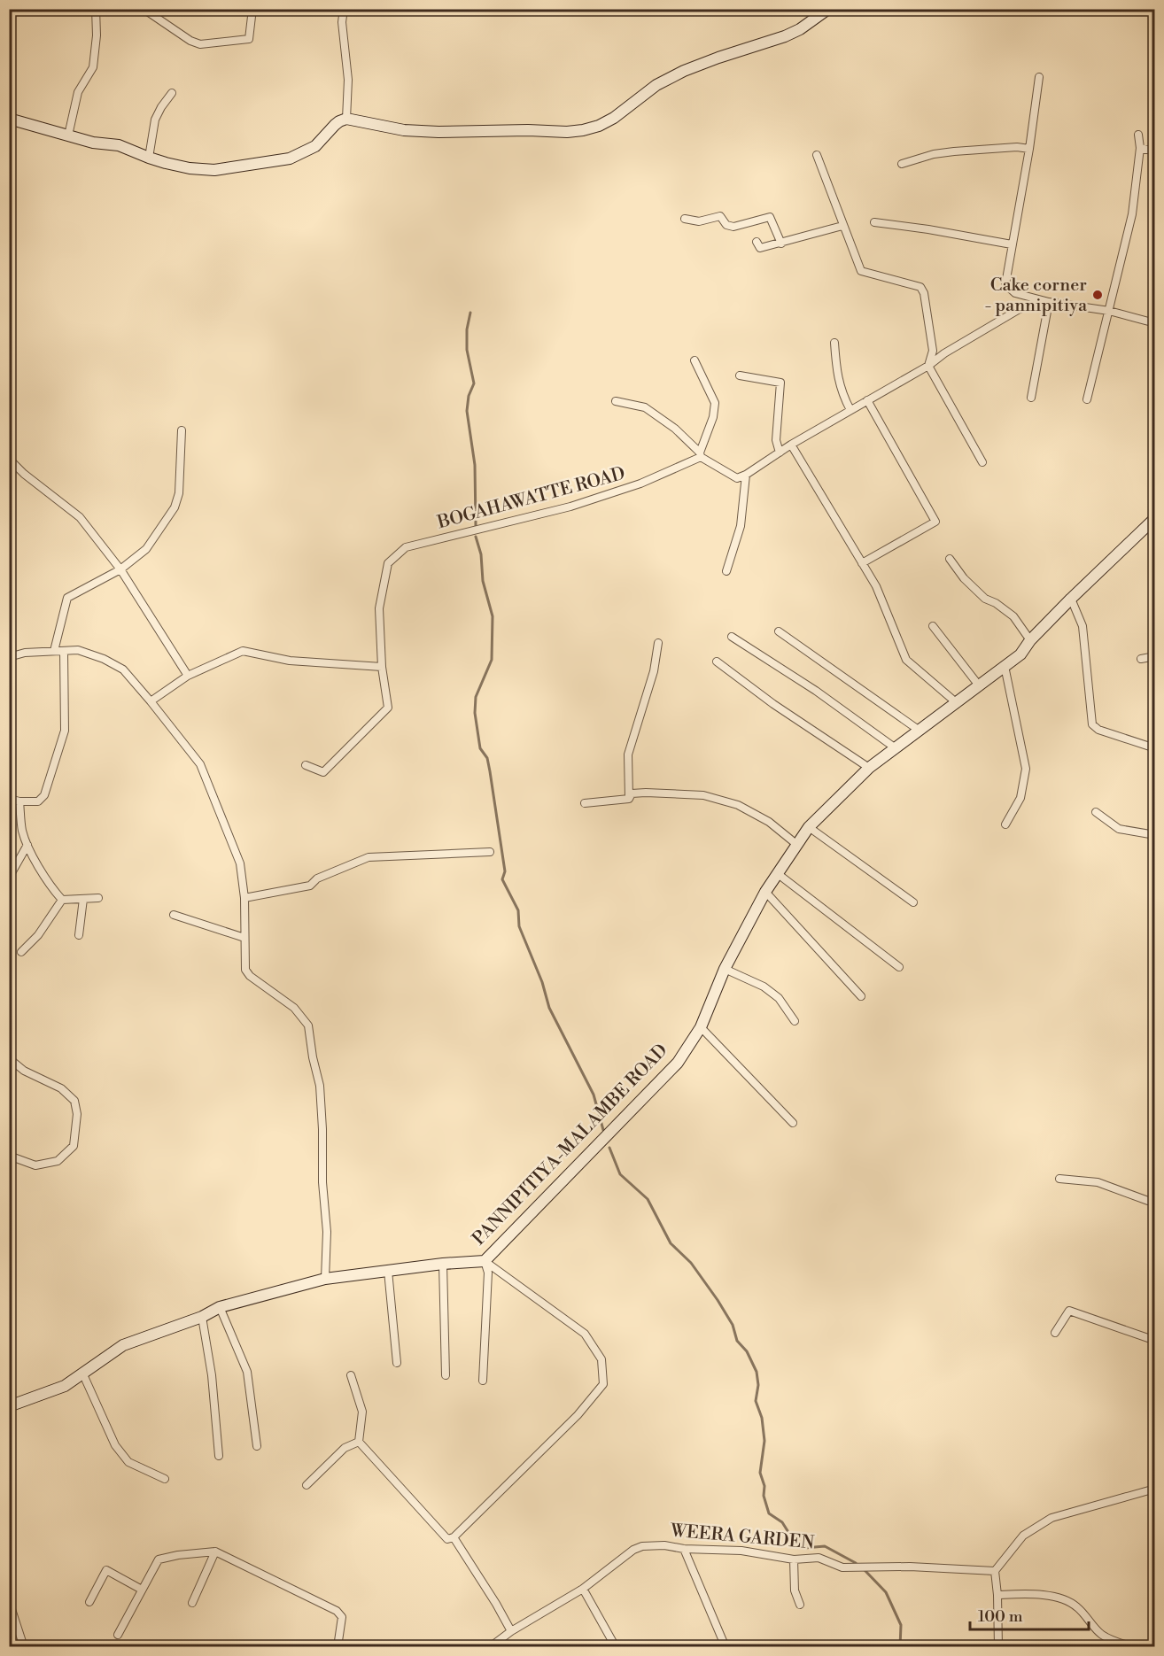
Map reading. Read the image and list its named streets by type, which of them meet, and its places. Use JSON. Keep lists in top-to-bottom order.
{
  "streets": {
    "street": ["BOGAHAWATTE ROAD", "PANNIPITIYA-MALAMBE ROAD", "WEERA GARDEN"]
  },
  "places": ["Cake corner - pannipitiya"],
  "scale_bar": "100 m"
}
